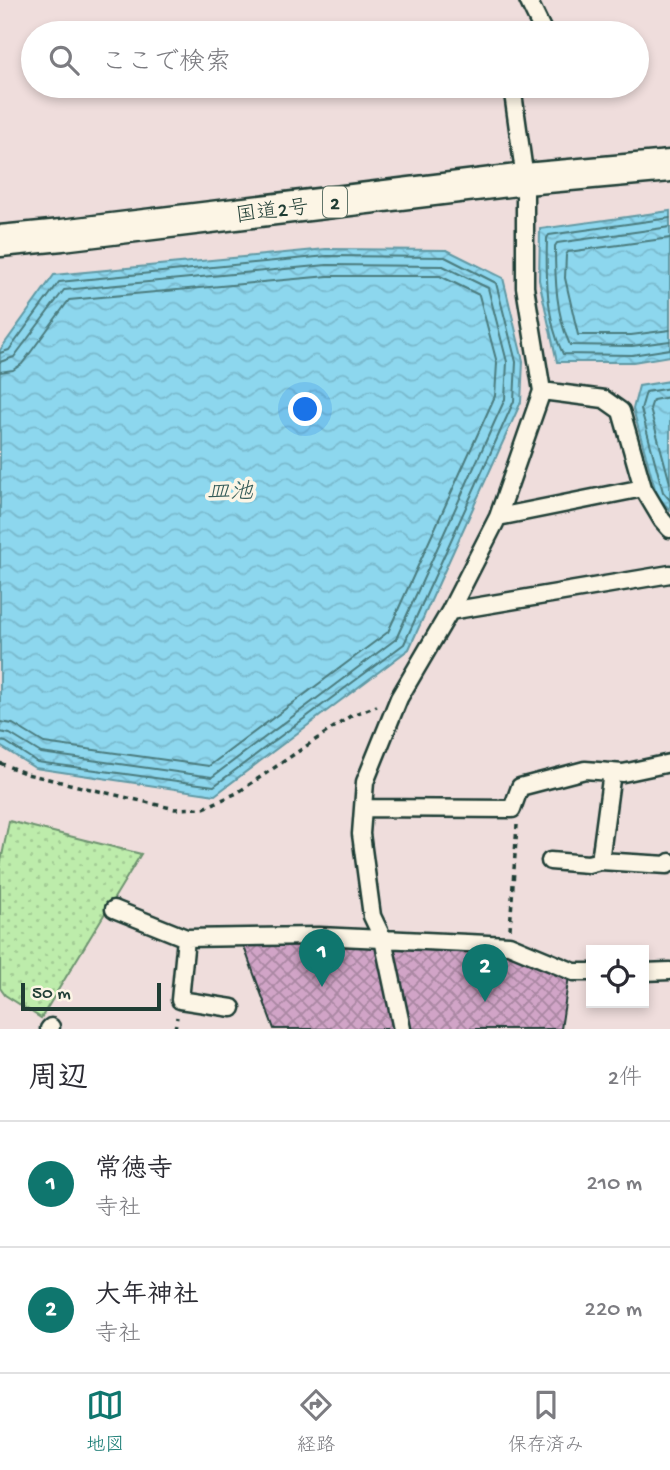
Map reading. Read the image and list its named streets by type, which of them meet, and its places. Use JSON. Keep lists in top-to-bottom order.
{
  "streets": {
    "highway": ["2", "国道2号"]
  },
  "water": ["皿池"],
  "scale_bar": "50 m",
  "page": {
    "search": "ここで検索",
    "pins": ["1", "2"],
    "scale": "50 m",
    "heading": ["周辺", "2件"],
    "list": [
      {
        "mark": "1",
        "name": "常徳寺",
        "note": "寺社",
        "value": "210 m"
      },
      {
        "mark": "2",
        "name": "大年神社",
        "note": "寺社",
        "value": "220 m"
      }
    ],
    "nav": ["地図", "経路", "保存済み"]
  }
}
